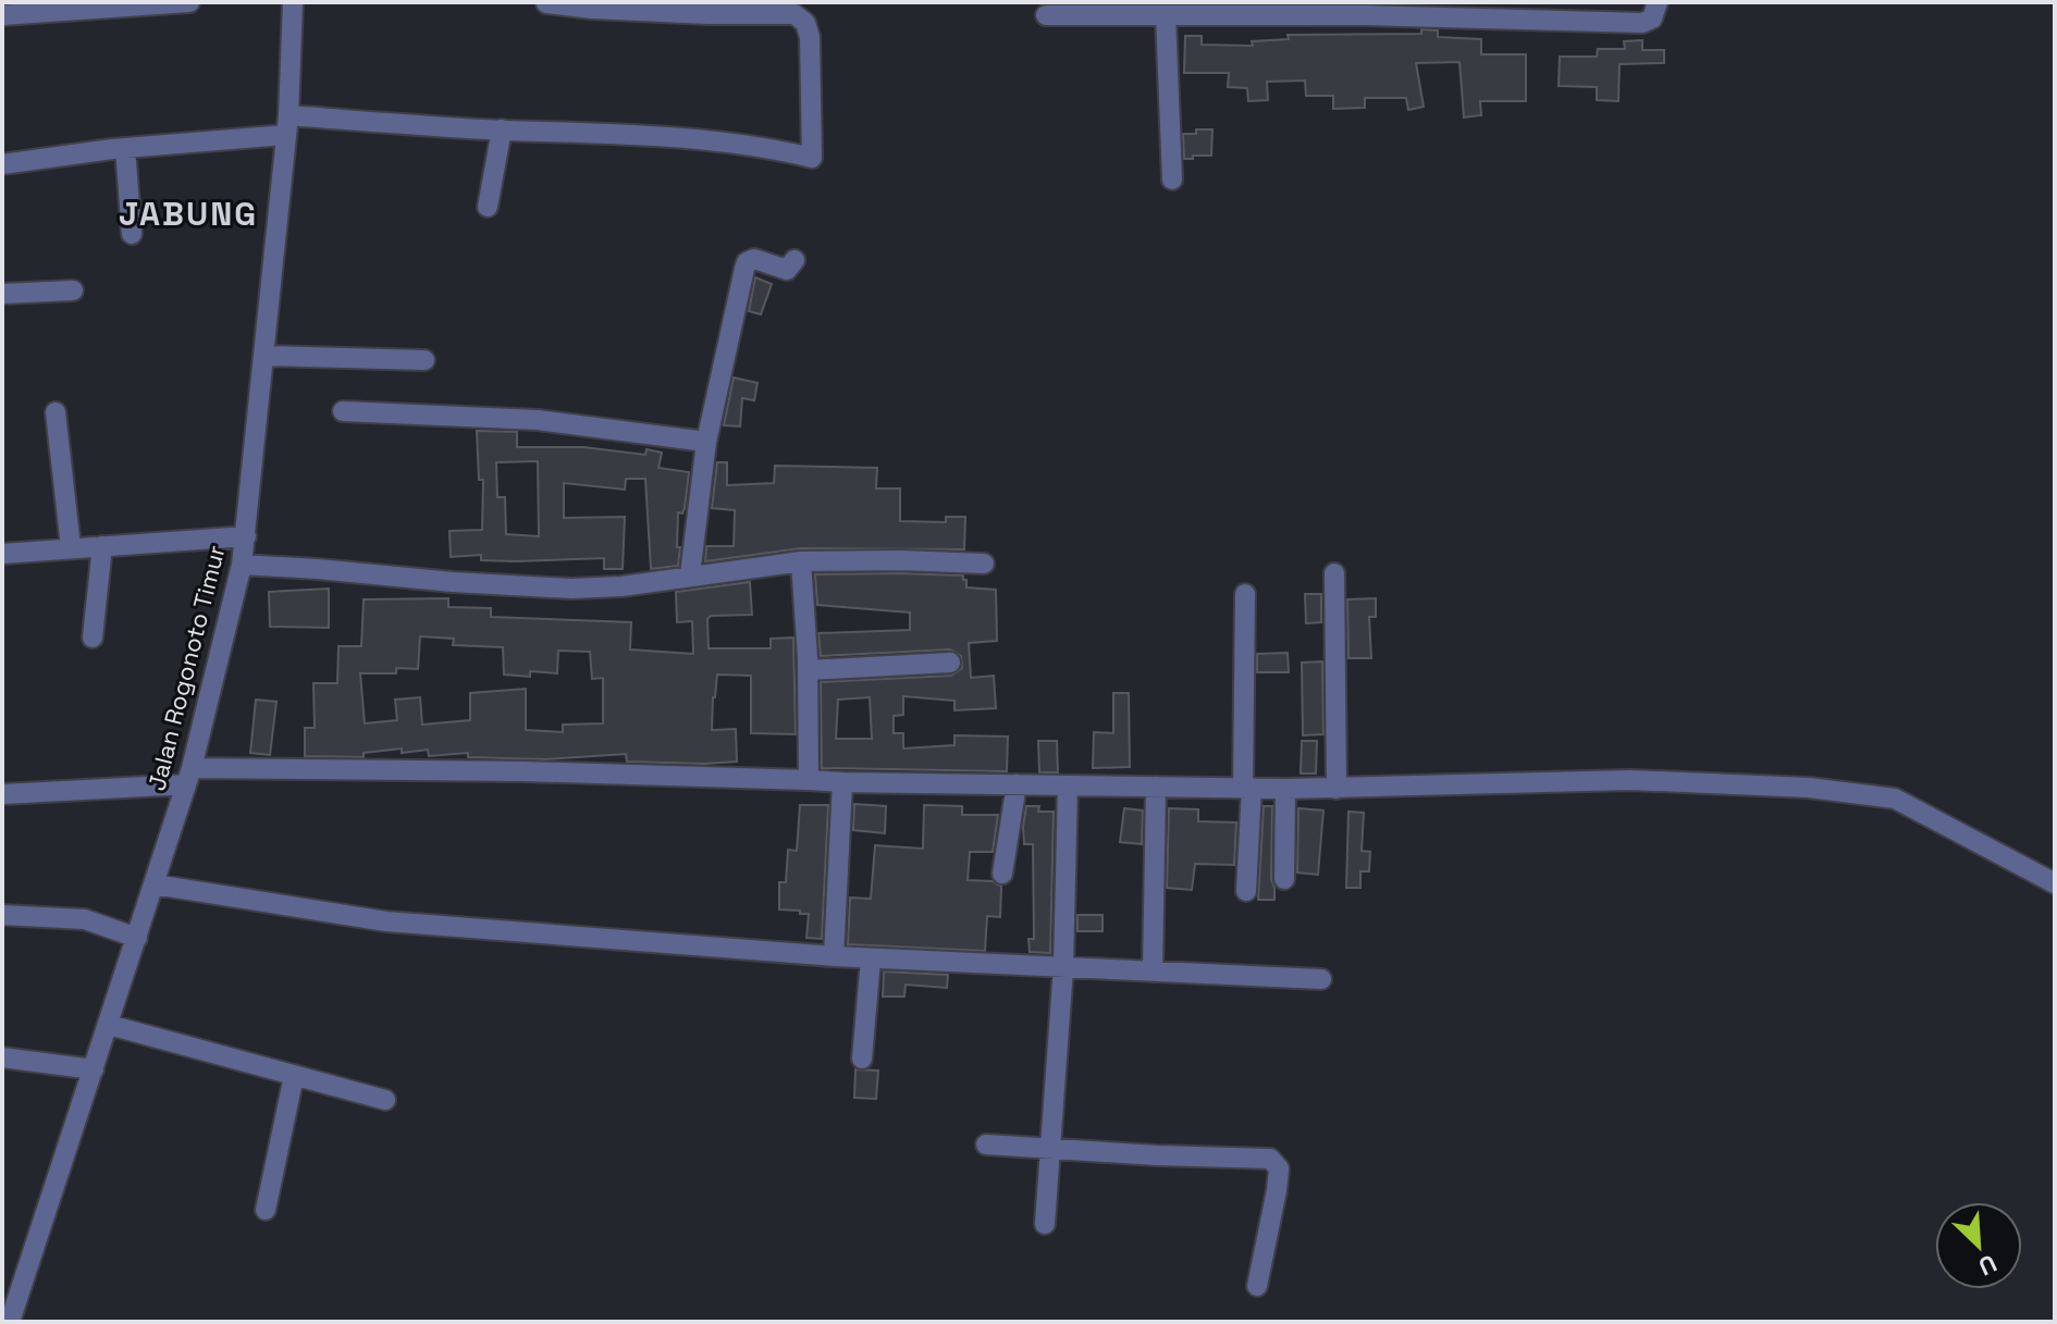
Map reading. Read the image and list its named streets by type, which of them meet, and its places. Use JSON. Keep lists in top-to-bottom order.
{
  "streets": {
    "street": ["Jalan Rogonoto Timur"]
  },
  "districts": ["JABUNG"],
  "north": "bottom right"
}
